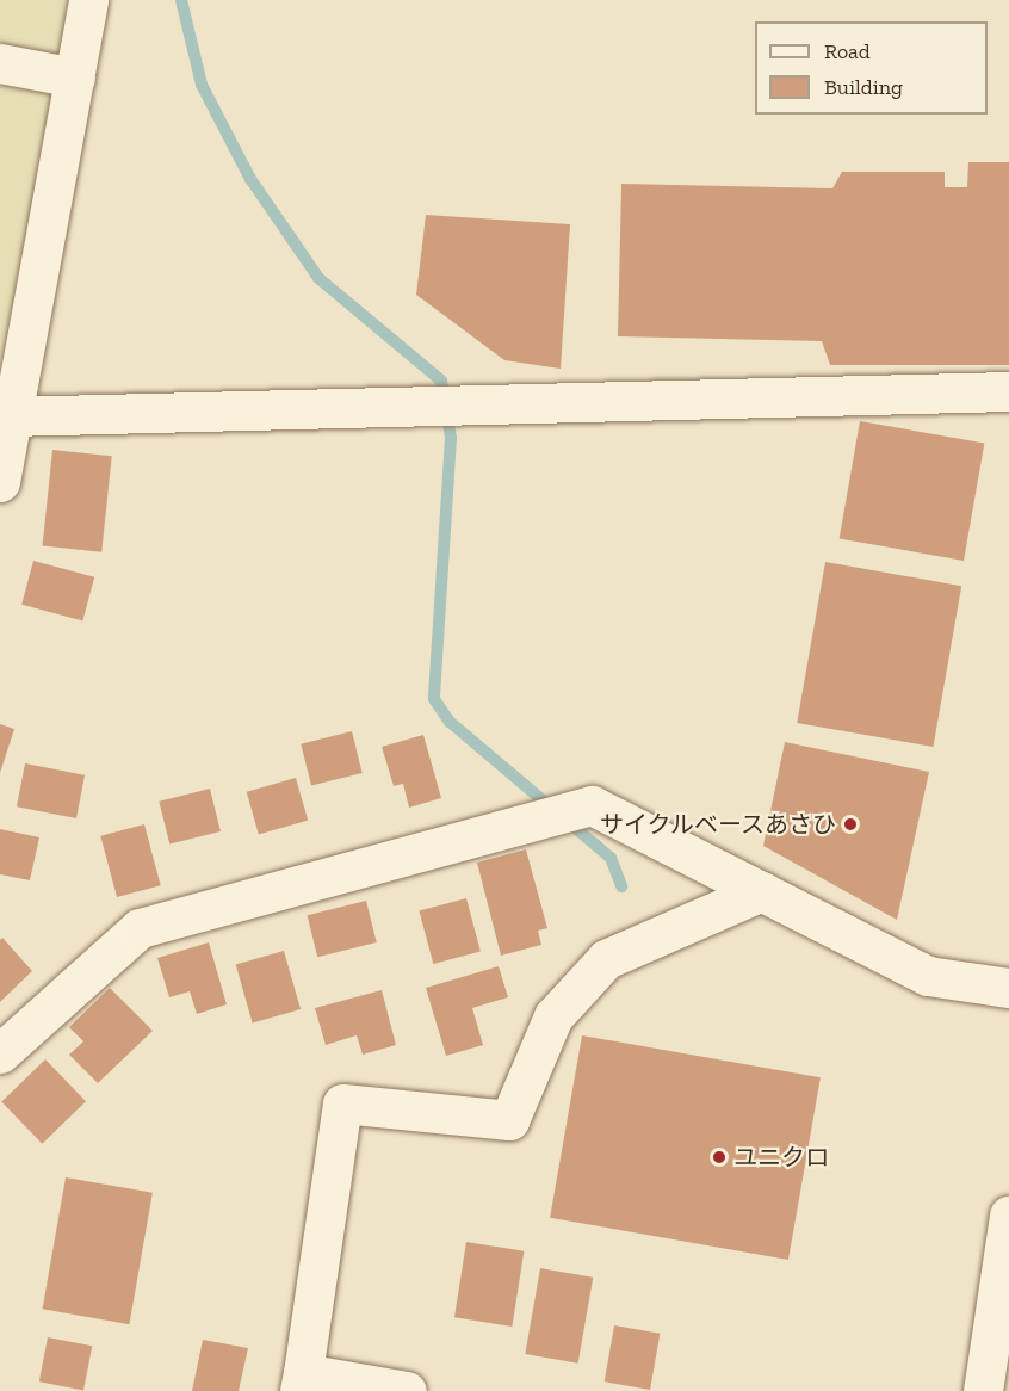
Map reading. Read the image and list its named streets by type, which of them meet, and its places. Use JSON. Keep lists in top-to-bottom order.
{
  "places": ["サイクルベースあさひ", "ユニクロ"],
  "legend": ["Road", "Building"]
}
